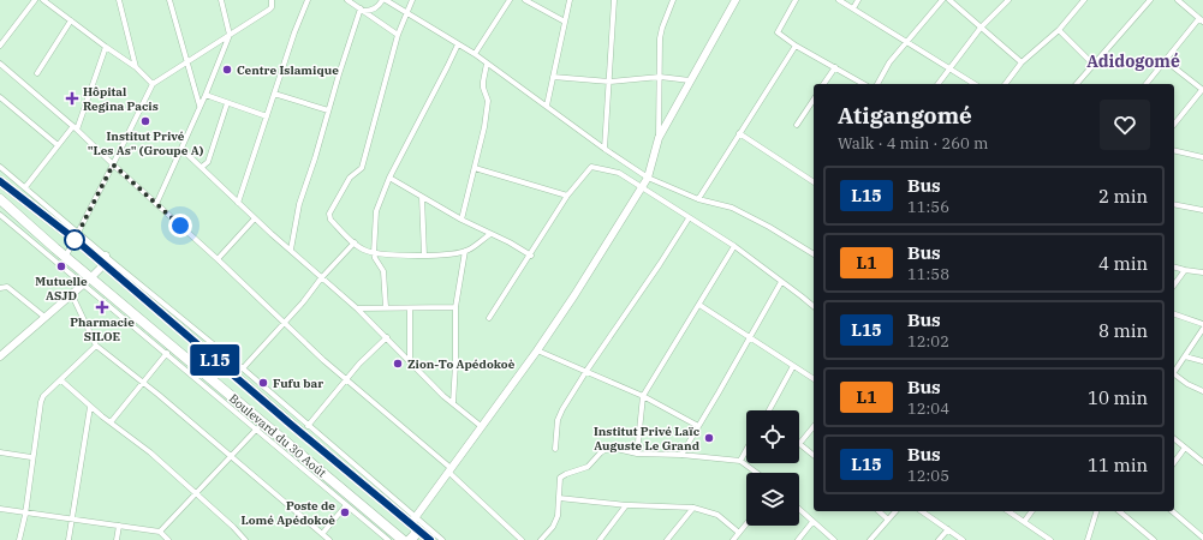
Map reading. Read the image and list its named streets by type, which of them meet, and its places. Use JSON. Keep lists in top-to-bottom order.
{
  "streets": {
    "highway": ["Boulevard du 30 Août"]
  },
  "districts": ["Adidogomé"],
  "places": {
    "other": [
      "Centre Islamique",
      "Institut Privé \"Les As\" (Groupe A)",
      "Mutuelle ASJD",
      "Zion-To Apédokoè",
      "Fufu bar",
      "Institut Privé Laïc Auguste Le Grand",
      "Poste de Lomé Apédokoè"
    ],
    "health": ["Hôpital Regina Pacis", "Pharmacie SILOE"]
  },
  "lines": ["bus line L15"],
  "page": {
    "on_map": "L15",
    "heading": ["Atigangomé", "Walk · 4 min · 260 m"],
    "list": [
      {
        "mark": "L15",
        "name": "Bus",
        "note": "11:56",
        "value": "2 min"
      },
      {
        "mark": "L1",
        "name": "Bus",
        "note": "11:58",
        "value": "4 min"
      },
      {
        "mark": "L15",
        "name": "Bus",
        "note": "12:02",
        "value": "8 min"
      },
      {
        "mark": "L1",
        "name": "Bus",
        "note": "12:04",
        "value": "10 min"
      },
      {
        "mark": "L15",
        "name": "Bus",
        "note": "12:05",
        "value": "11 min"
      }
    ]
  }
}
